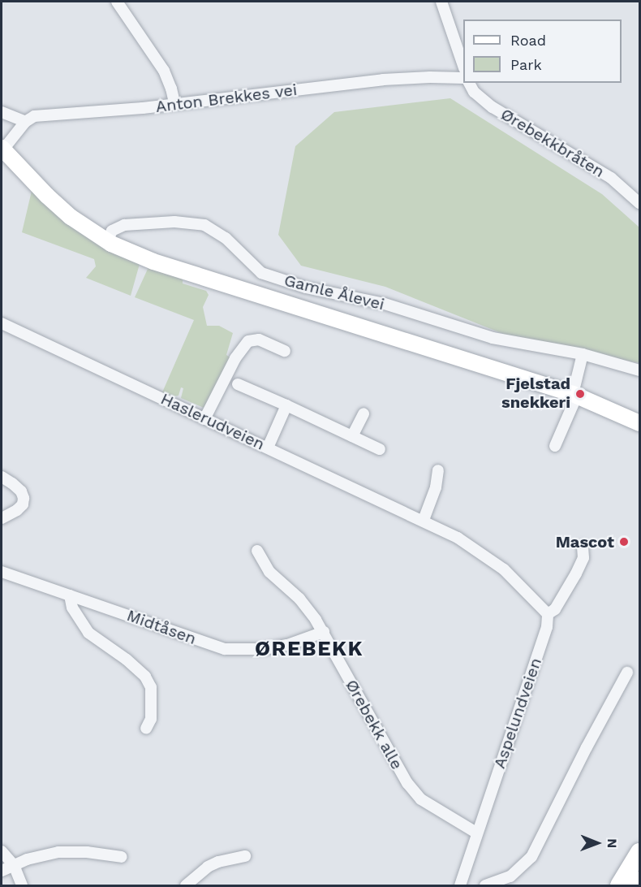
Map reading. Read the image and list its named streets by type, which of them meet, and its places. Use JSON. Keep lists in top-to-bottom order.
{
  "streets": {
    "main road": ["Gamle Ålevei"],
    "street": [
      "Anton Brekkes vei",
      "Ørebekkbråten",
      "Haslerudveien",
      "Midtåsen",
      "Aspelundveien",
      "Ørebekk alle"
    ]
  },
  "crossings": [
    ["Haslerudveien", "Aspelundveien"],
    ["Midtåsen", "Ørebekk alle"],
    ["Aspelundveien", "Ørebekk alle"]
  ],
  "districts": ["ØREBEKK"],
  "places": ["Fjelstad snekkeri", "Mascot"],
  "legend": ["Road", "Park"],
  "north": "right"
}
